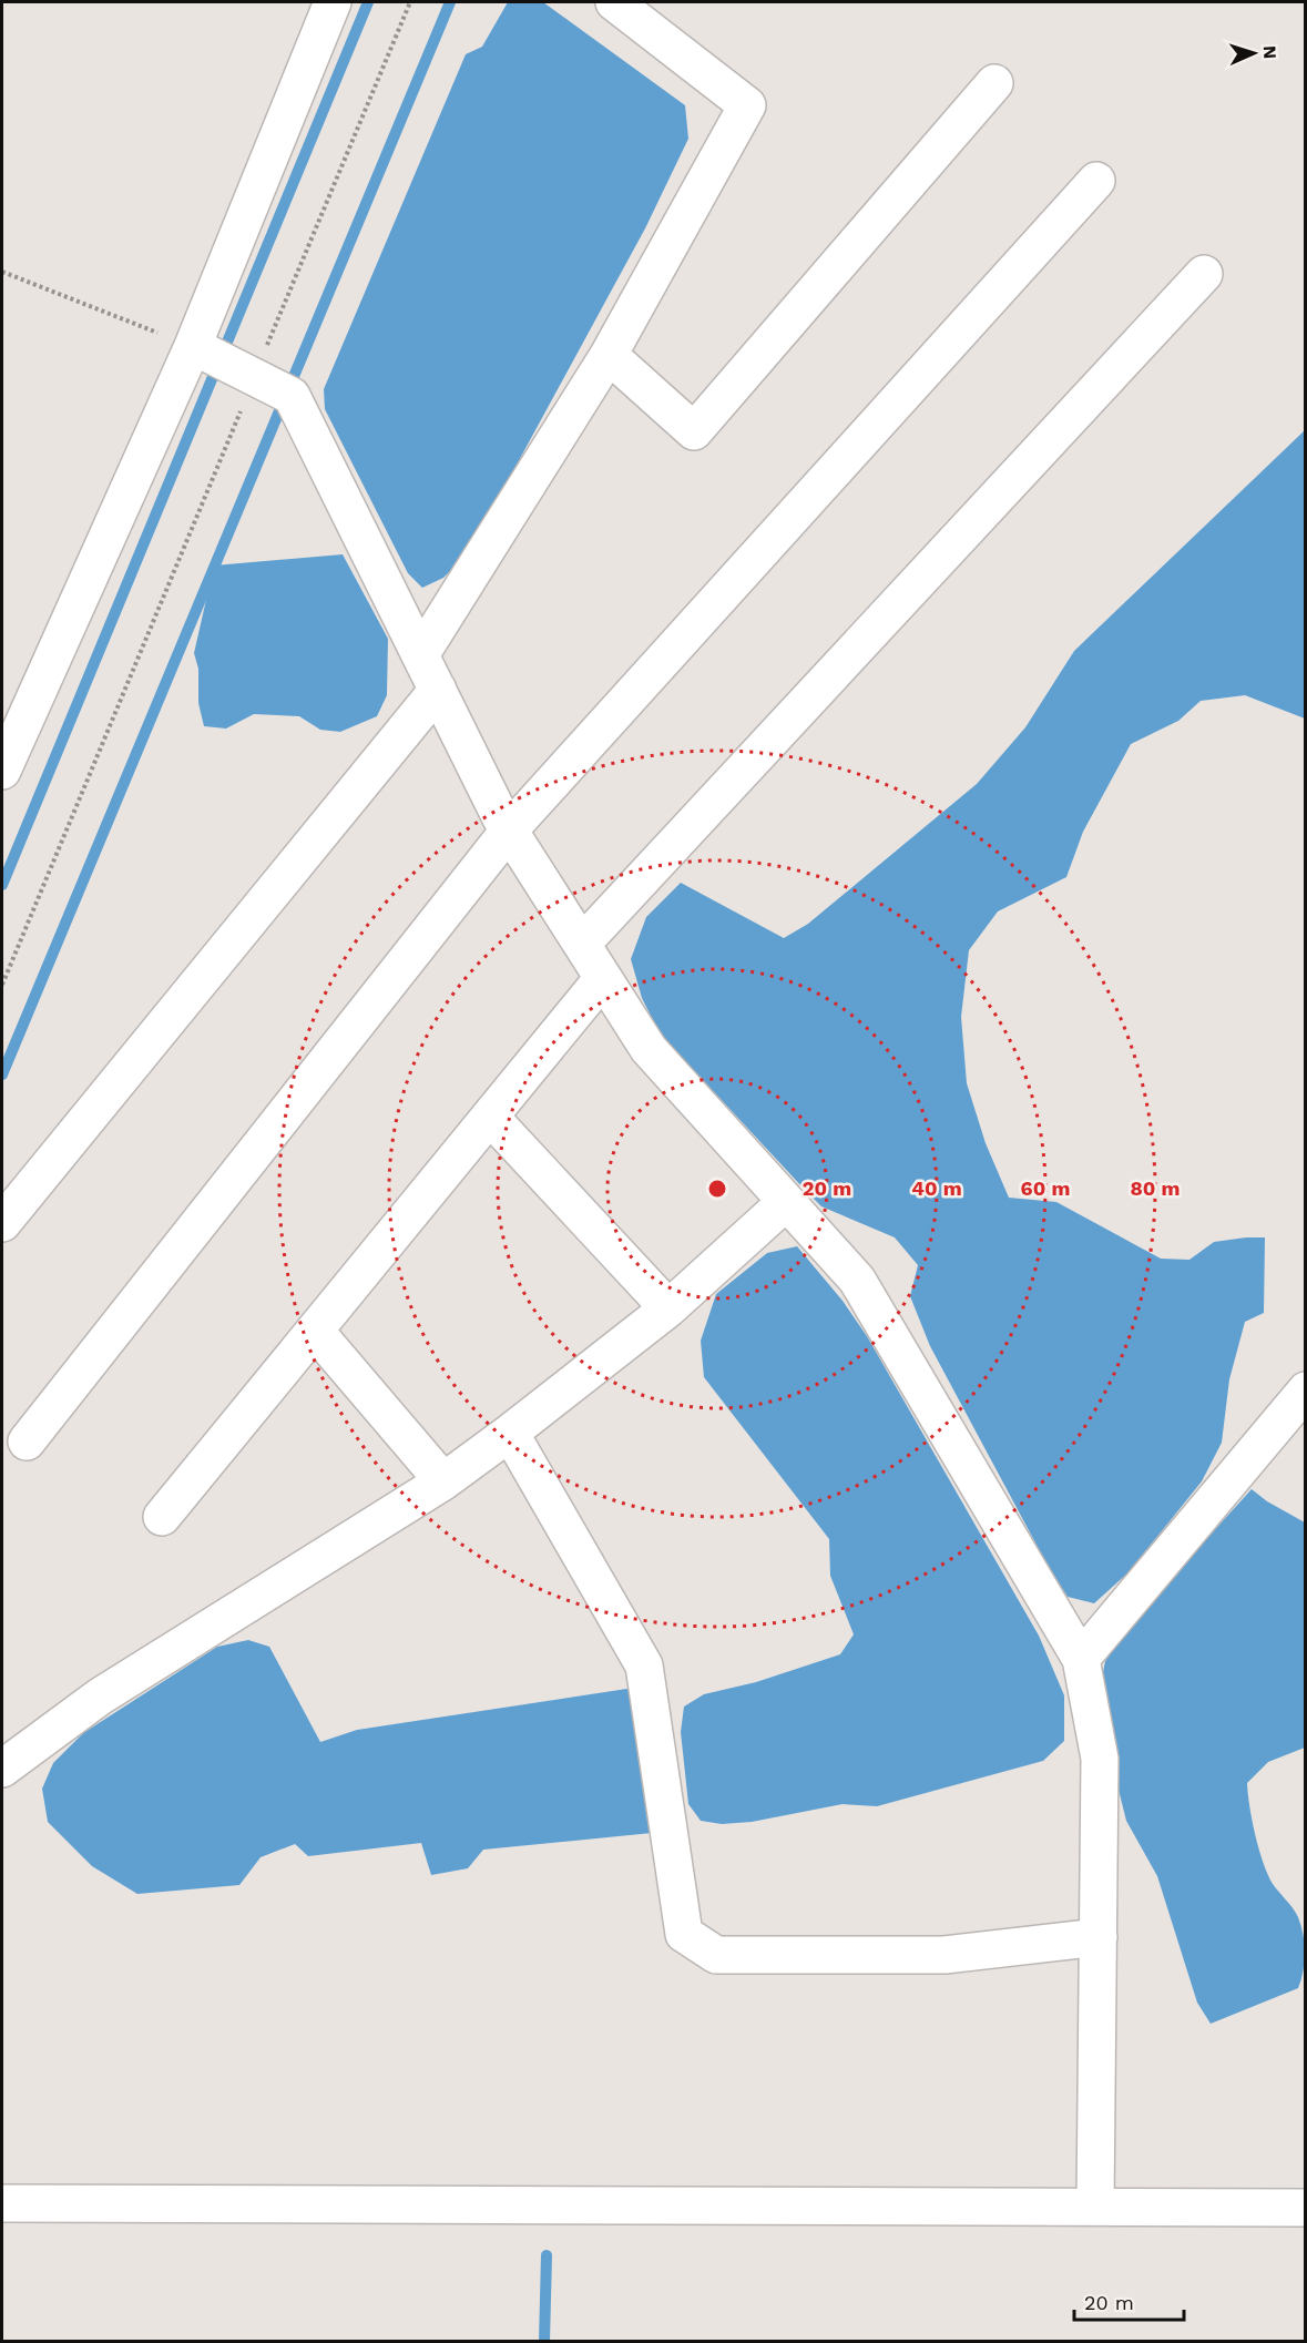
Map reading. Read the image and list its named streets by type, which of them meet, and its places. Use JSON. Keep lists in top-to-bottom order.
{
  "scale_bar": "20 m",
  "north": "right",
  "rings": [
    "20 m",
    "40 m",
    "60 m",
    "80 m"
  ]
}
